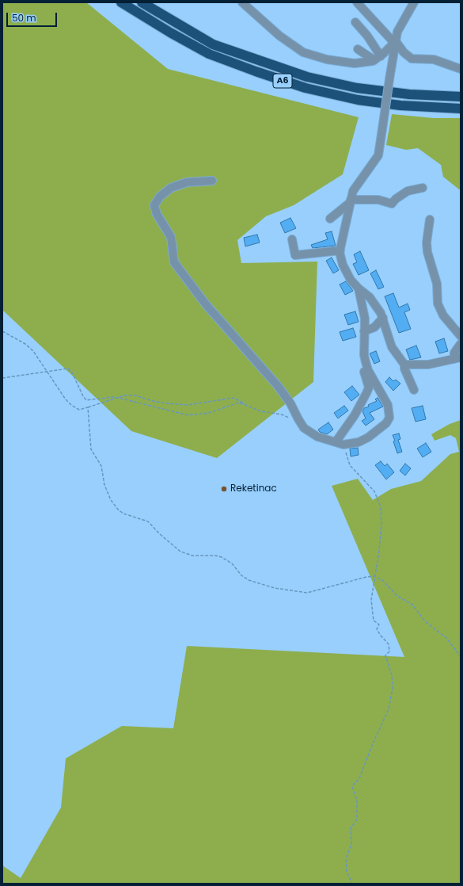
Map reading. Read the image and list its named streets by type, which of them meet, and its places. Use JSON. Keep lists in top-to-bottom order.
{
  "streets": {
    "highway": ["A6"]
  },
  "places": ["Reketinac"],
  "scale_bar": "50 m"
}
